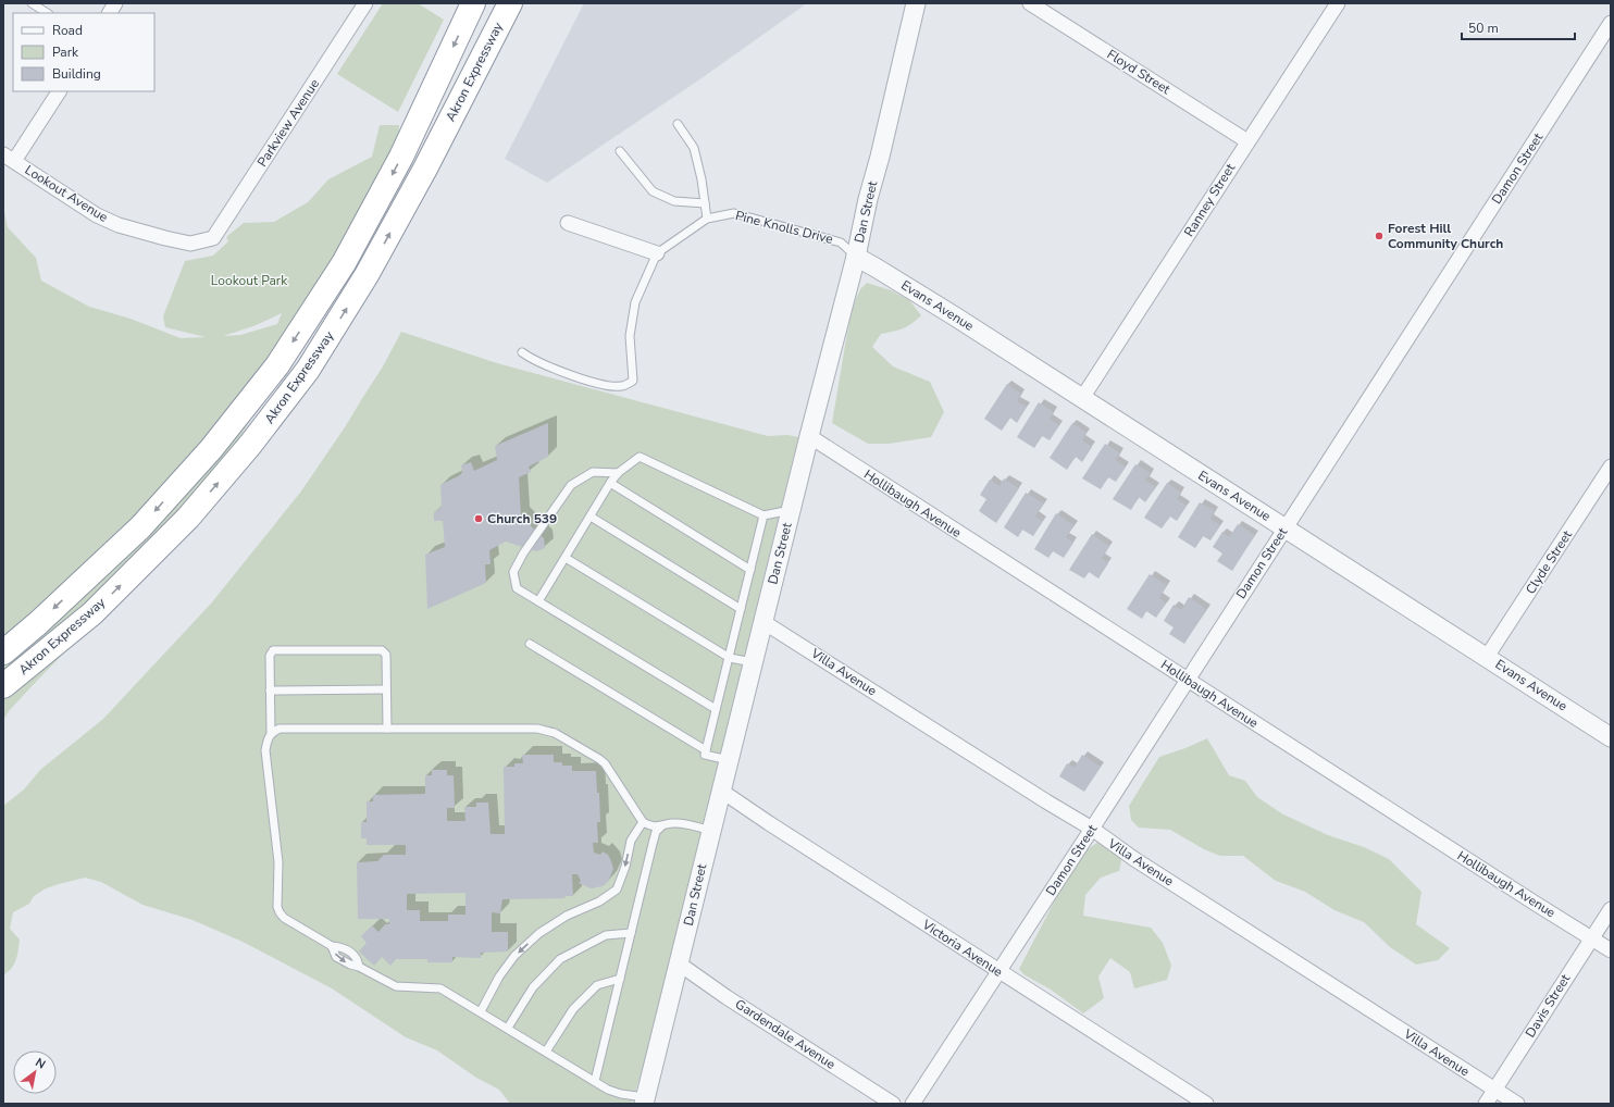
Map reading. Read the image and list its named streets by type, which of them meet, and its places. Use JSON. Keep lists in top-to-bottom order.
{
  "streets": {
    "highway": ["Akron Expressway"],
    "street": [
      "Floyd Street",
      "Parkview Avenue",
      "Damon Street",
      "Lookout Avenue",
      "Ranney Street",
      "Dan Street",
      "Evans Avenue",
      "Hollibaugh Avenue",
      "Clyde Street",
      "Villa Avenue",
      "Victoria Avenue",
      "Davis Street",
      "Gardendale Avenue"
    ],
    "lane": ["Pine Knolls Drive"]
  },
  "crossings": [
    ["Floyd Street", "Ranney Street"],
    ["Parkview Avenue", "Lookout Avenue"],
    ["Damon Street", "Evans Avenue"],
    ["Damon Street", "Hollibaugh Avenue"],
    ["Damon Street", "Villa Avenue"],
    ["Damon Street", "Victoria Avenue"],
    ["Ranney Street", "Evans Avenue"],
    ["Dan Street", "Pine Knolls Drive"],
    ["Dan Street", "Evans Avenue"],
    ["Dan Street", "Hollibaugh Avenue"],
    ["Dan Street", "Villa Avenue"],
    ["Dan Street", "Victoria Avenue"],
    ["Dan Street", "Gardendale Avenue"],
    ["Pine Knolls Drive", "Evans Avenue"],
    ["Evans Avenue", "Clyde Street"],
    ["Hollibaugh Avenue", "Davis Street"],
    ["Villa Avenue", "Davis Street"]
  ],
  "parks": ["Lookout Park"],
  "places": ["Forest Hill Community Church", "Church 539"],
  "legend": ["Road", "Park", "Building"],
  "scale_bar": "50 m",
  "north": "top right"
}
